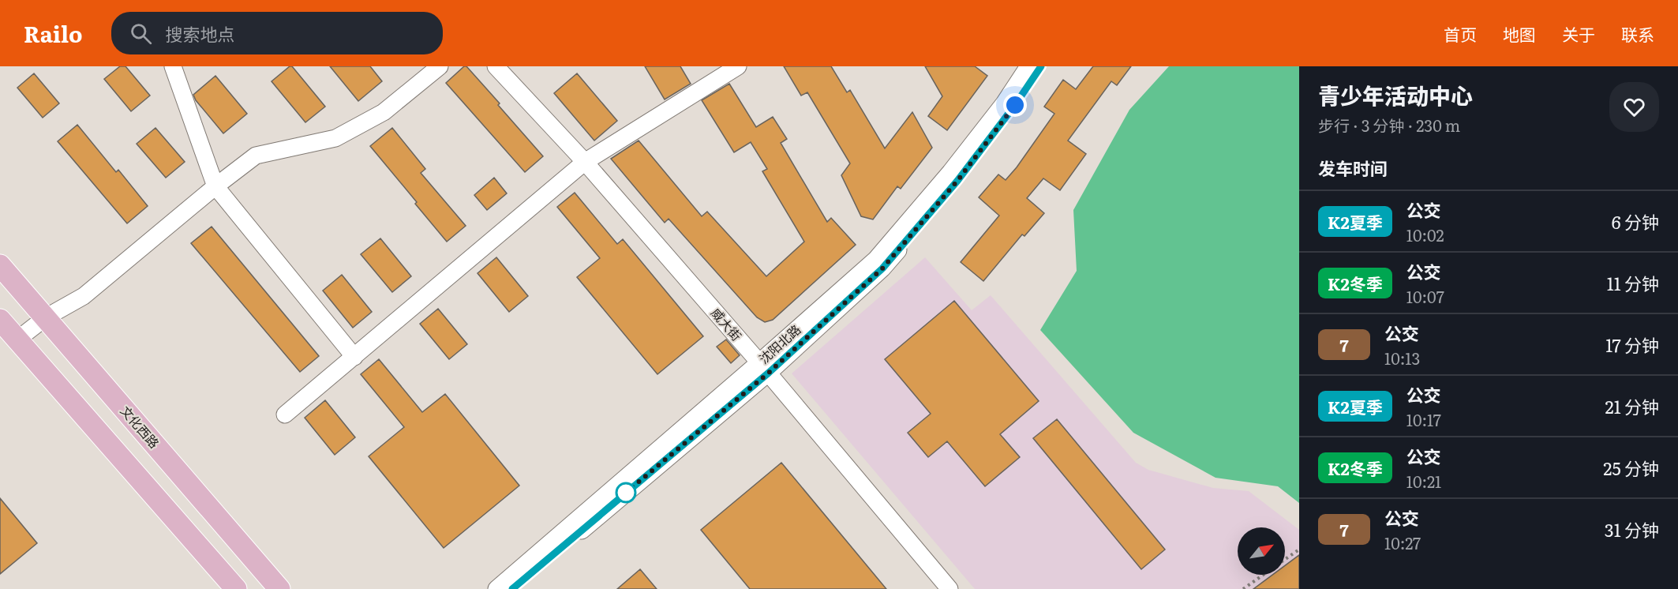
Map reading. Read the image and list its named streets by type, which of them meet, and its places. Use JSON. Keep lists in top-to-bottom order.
{
  "streets": {
    "main road": ["文化西路"],
    "street": ["威大街", "沈阳北路"]
  },
  "crossings": [
    ["威大街", "沈阳北路"]
  ],
  "lines": ["bus line K2夏季"],
  "north": "top right",
  "page": {
    "header": "Railo",
    "search": "搜索地点",
    "nav": [
      "首页",
      "地图",
      "关于",
      "联系"
    ],
    "heading": [
      ["青少年活动中心", "步行 · 3 分钟 · 230 m"],
      "发车时间"
    ],
    "list": [
      {
        "mark": "K2夏季",
        "name": "公交",
        "note": "10:02",
        "value": "6 分钟"
      },
      {
        "mark": "K2冬季",
        "name": "公交",
        "note": "10:07",
        "value": "11 分钟"
      },
      {
        "mark": "7",
        "name": "公交",
        "note": "10:13",
        "value": "17 分钟"
      },
      {
        "mark": "K2夏季",
        "name": "公交",
        "note": "10:17",
        "value": "21 分钟"
      },
      {
        "mark": "K2冬季",
        "name": "公交",
        "note": "10:21",
        "value": "25 分钟"
      },
      {
        "mark": "7",
        "name": "公交",
        "note": "10:27",
        "value": "31 分钟"
      }
    ]
  }
}
